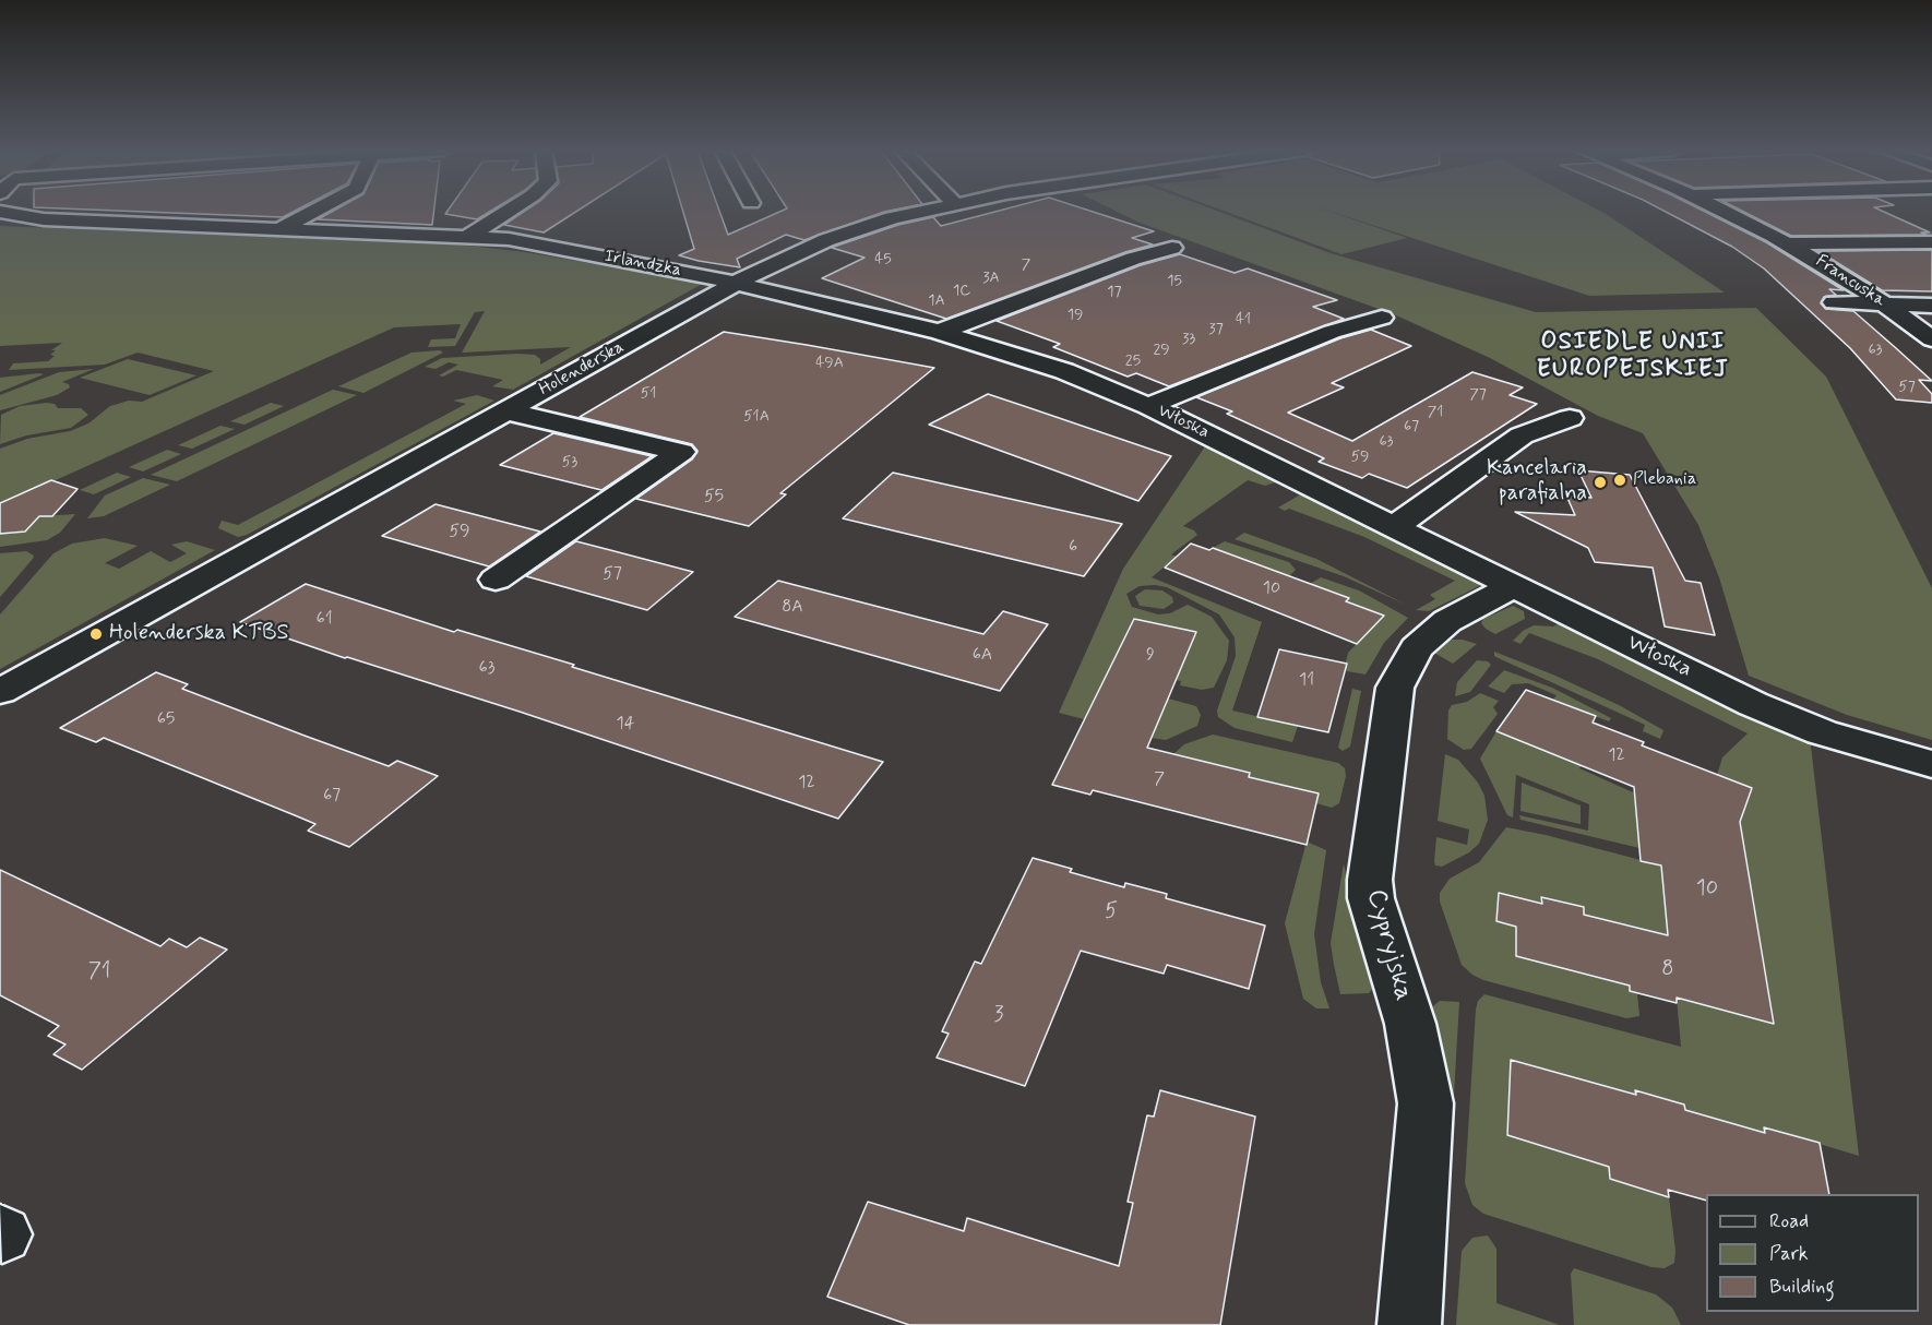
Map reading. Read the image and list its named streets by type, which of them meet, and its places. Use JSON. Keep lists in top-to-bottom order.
{
  "streets": {
    "street": [
      "Irlandzka",
      "Francuska",
      "Holenderska",
      "Włoska",
      "Cypryjska"
    ]
  },
  "crossings": [
    ["Irlandzka", "Holenderska"],
    ["Irlandzka", "Włoska"],
    ["Holenderska", "Włoska"],
    ["Włoska", "Cypryjska"]
  ],
  "districts": ["OSIEDLE UNII EUROPEJSKIEJ"],
  "places": ["Plebania", "Kancelaria parafialna", "Holenderska KTBS"],
  "house_numbers": [
    "45",
    "7",
    "3A",
    "15",
    "1C",
    "17",
    "1A",
    "19",
    "41",
    "37",
    "33",
    "29",
    "63",
    "25",
    "49A",
    "57",
    "51",
    "77",
    "71",
    "51A",
    "67",
    "63",
    "59",
    "53",
    "55",
    "59",
    "6",
    "57",
    "10",
    "8A",
    "61",
    "6A",
    "9",
    "63",
    "11",
    "65",
    "14",
    "12",
    "7",
    "12",
    "67",
    "10",
    "5",
    "8",
    "71",
    "3"
  ],
  "legend": ["Road", "Park", "Building"]
}
